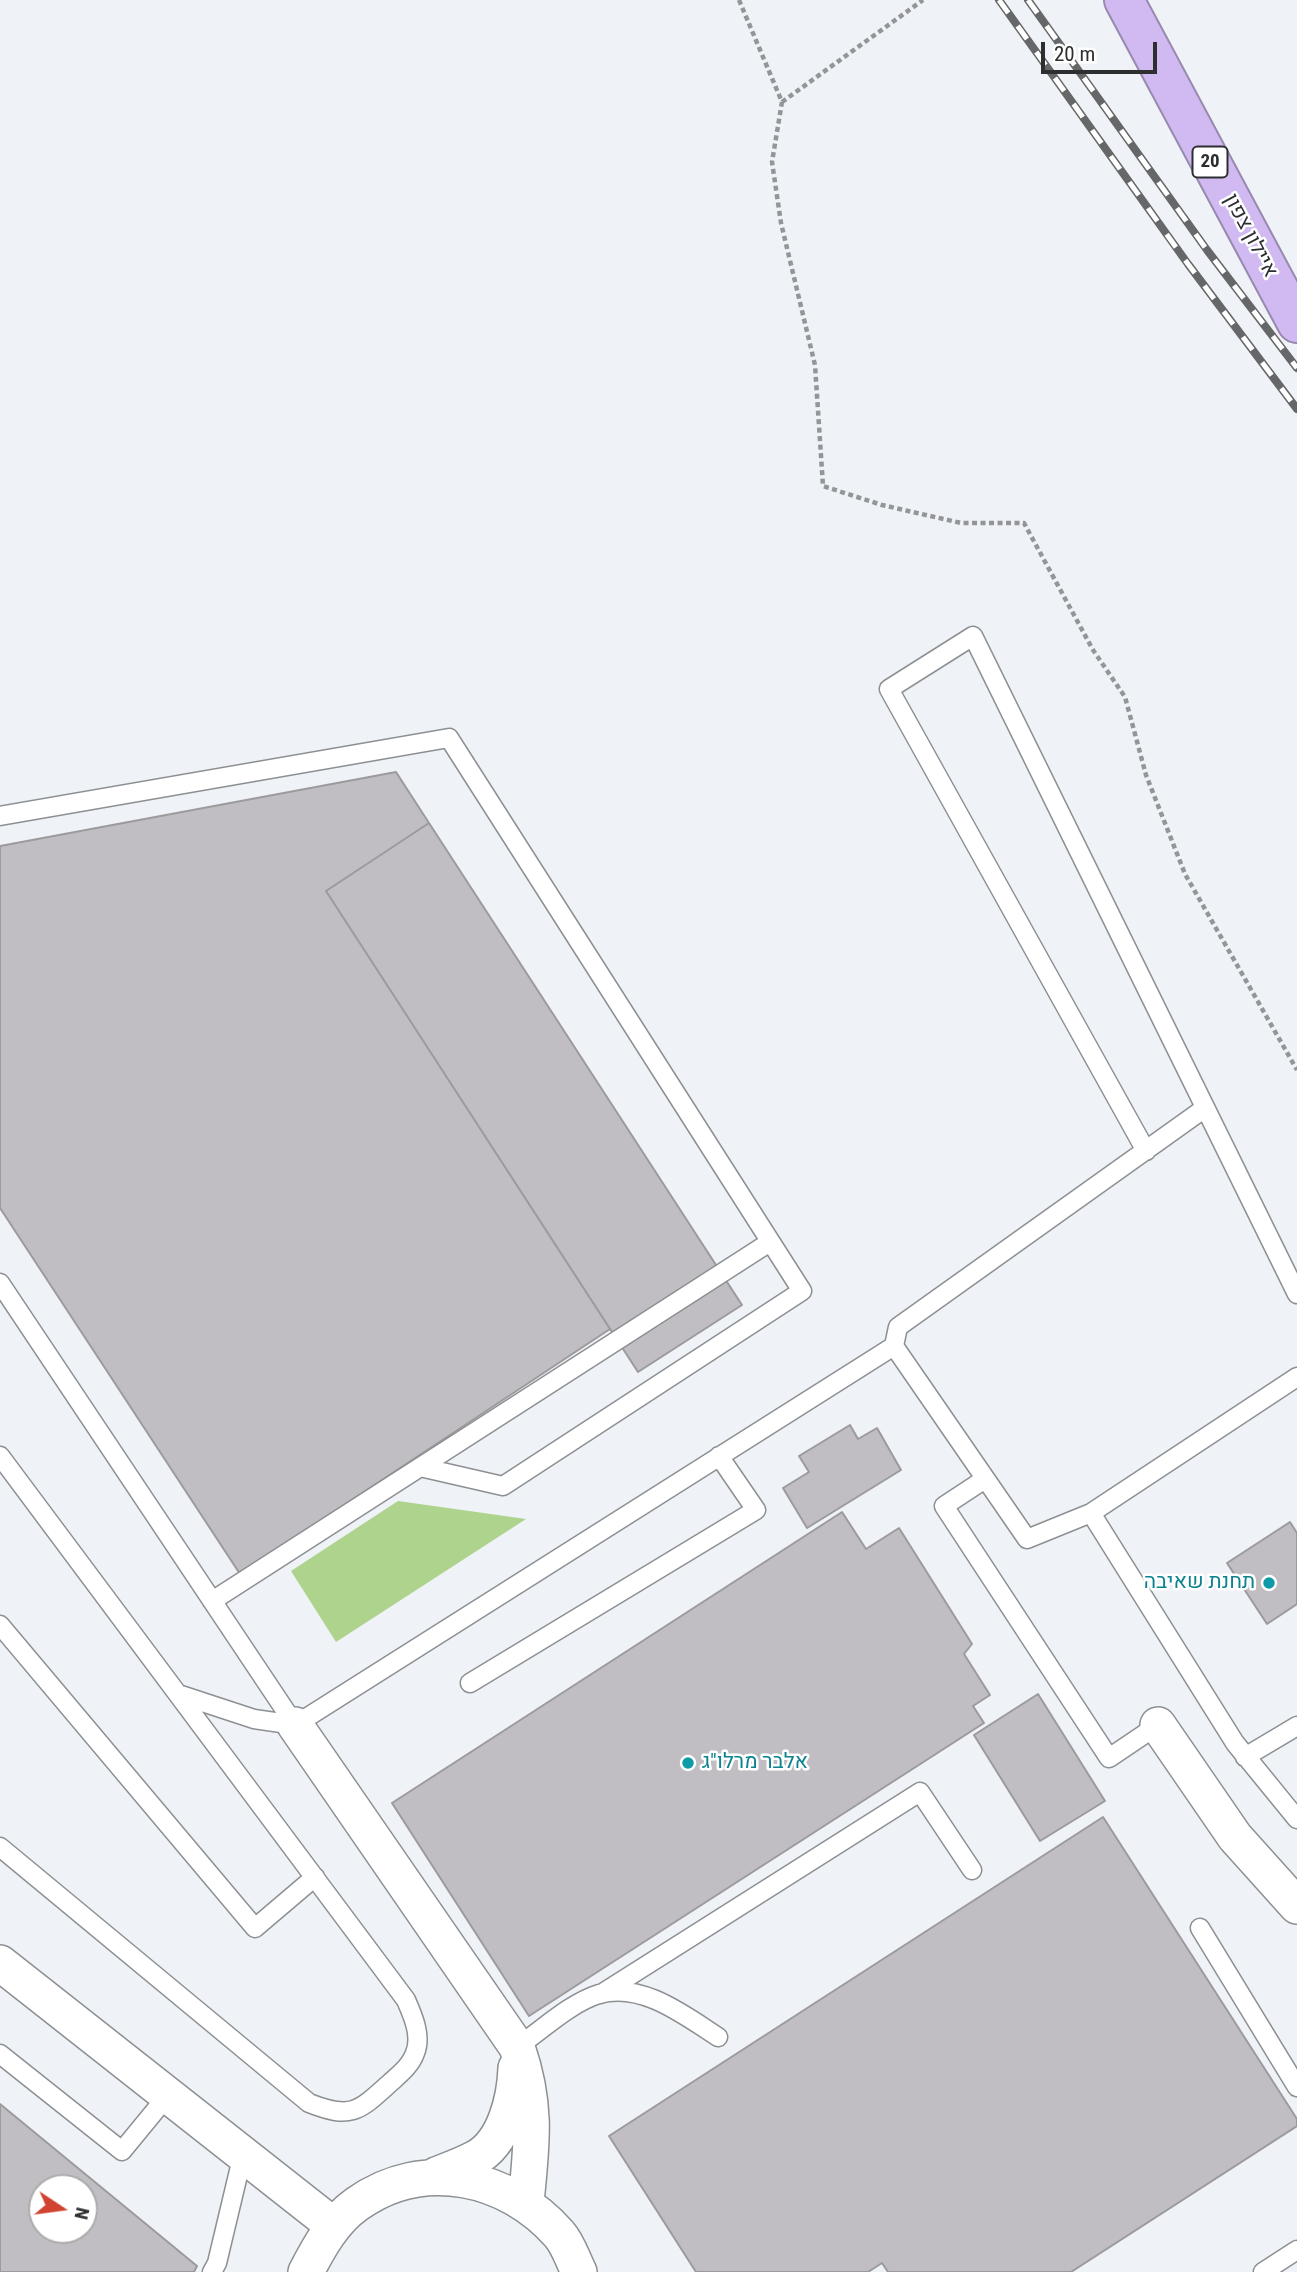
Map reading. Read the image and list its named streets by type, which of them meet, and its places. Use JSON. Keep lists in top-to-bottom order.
{
  "streets": {
    "highway": ["20", "איילון צפון"]
  },
  "places": ["תחנת שאיבה", "אלבר מרלו\"ג"],
  "scale_bar": "20 m",
  "north": "right"
}
